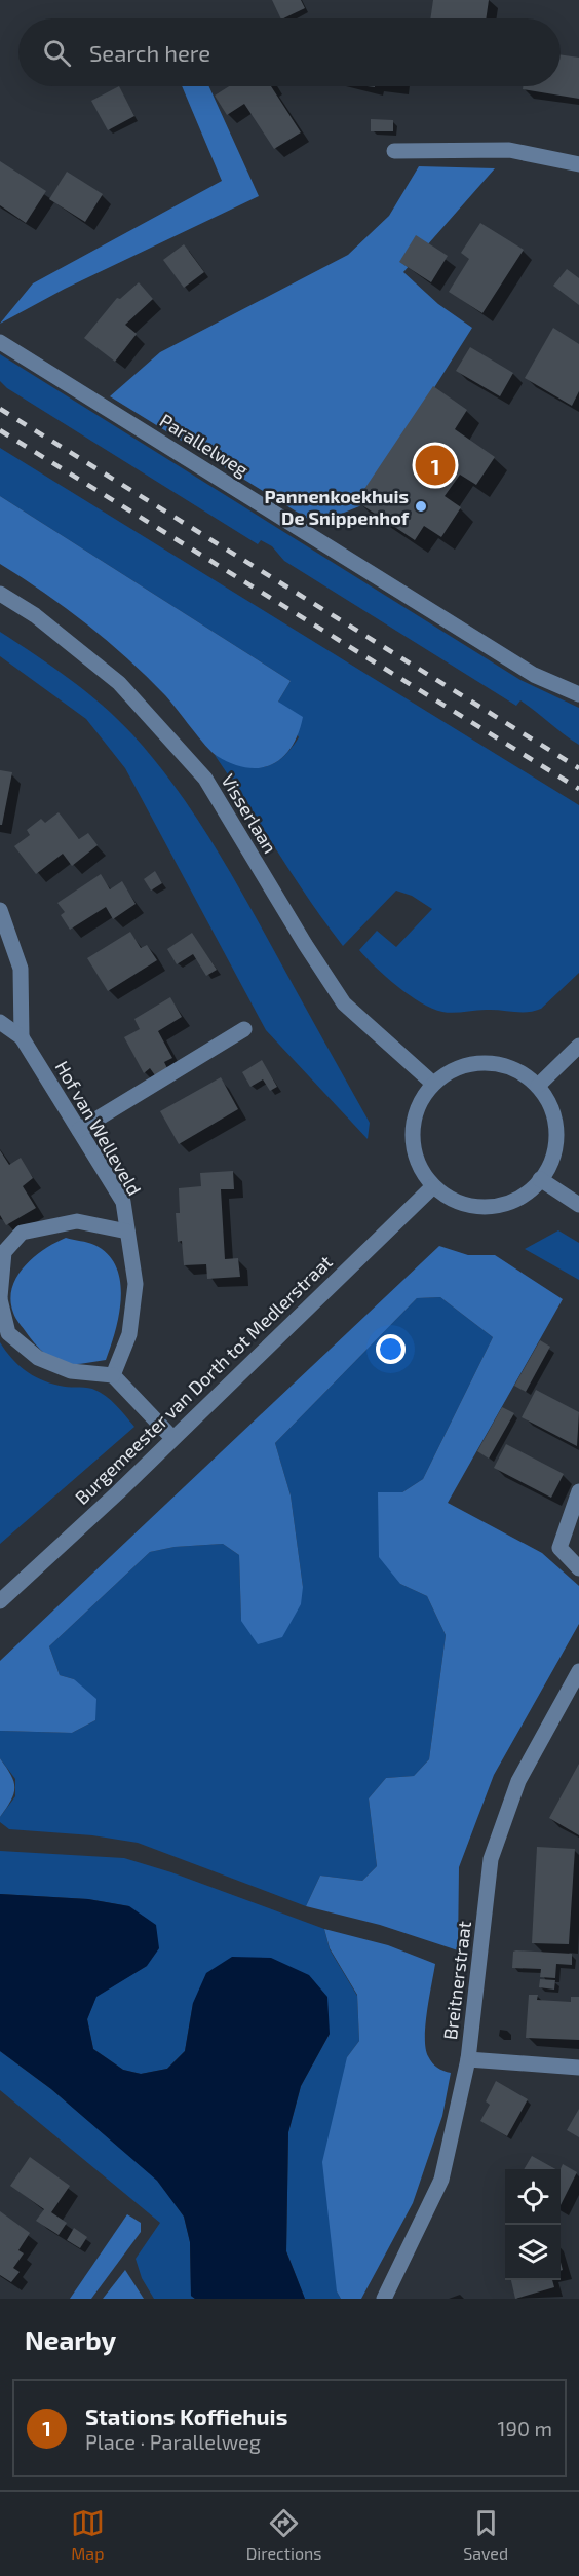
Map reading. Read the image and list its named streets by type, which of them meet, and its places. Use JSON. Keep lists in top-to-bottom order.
{
  "streets": {
    "street": [
      "Parallelweg",
      "Visserlaan",
      "Hof van Welleveld",
      "Burgemeester van Dorth tot Medlerstraat",
      "Breitnerstraat"
    ]
  },
  "crossings": [
    ["Visserlaan", "Burgemeester van Dorth tot Medlerstraat"]
  ],
  "places": ["Pannenkoekhuis De Snippenhof"],
  "page": {
    "search": "Search here",
    "pins": "1",
    "heading": "Nearby",
    "list": [
      {
        "mark": "1",
        "name": "Stations Koffiehuis",
        "note": "Place · Parallelweg",
        "value": "190 m"
      }
    ],
    "nav": ["Map", "Directions", "Saved"]
  }
}
